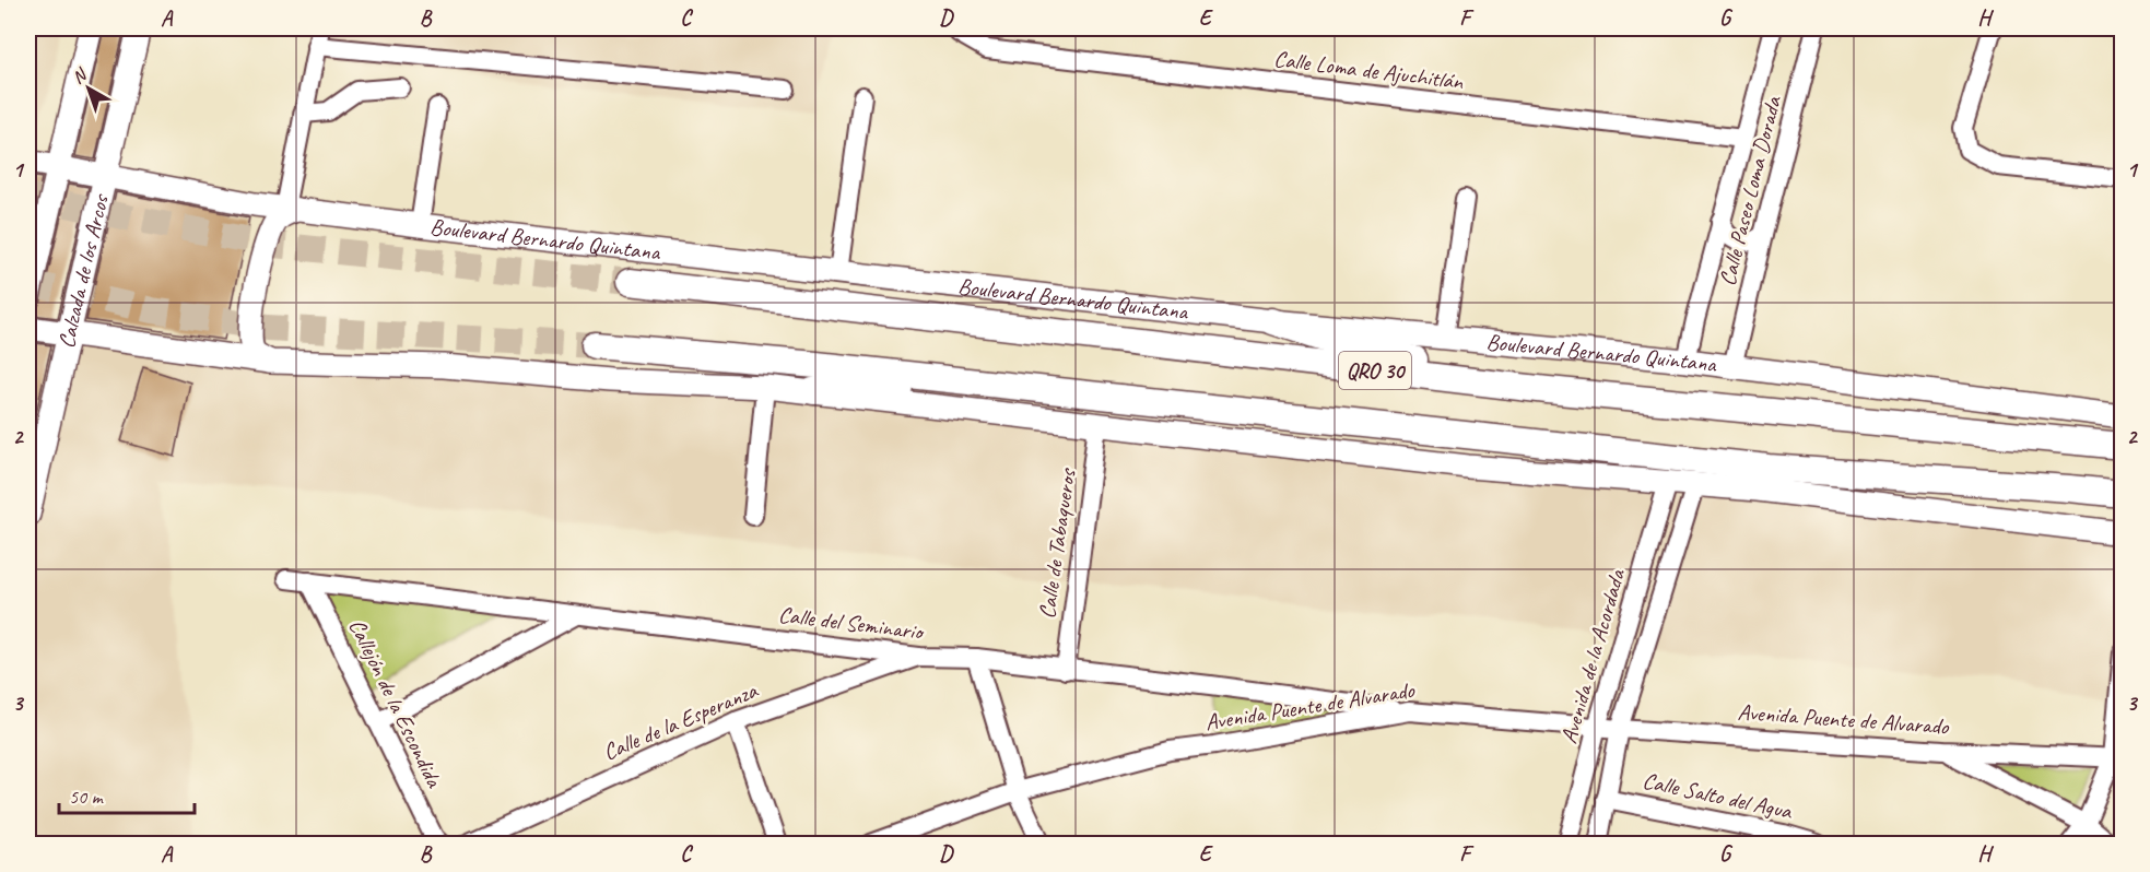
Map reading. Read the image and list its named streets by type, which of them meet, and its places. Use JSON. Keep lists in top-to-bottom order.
{
  "streets": {
    "highway": ["Boulevard Bernardo Quintana", "QRO 30"],
    "main road": ["Calzada de los Arcos"],
    "street": [
      "Calle Loma de Ajuchitlán",
      "Calle Paseo Loma Dorada",
      "Calle de Tabaqueros",
      "Calle del Seminario",
      "Avenida de la Acordada",
      "Callejón de la Escondida",
      "Avenida Puente de Alvarado",
      "Calle de la Esperanza",
      "Calle Salto del Agua"
    ]
  },
  "crossings": [
    ["Calle Loma de Ajuchitlán", "Calle Paseo Loma Dorada"],
    ["Calle Paseo Loma Dorada", "Boulevard Bernardo Quintana"],
    ["Boulevard Bernardo Quintana", "Calzada de los Arcos"],
    ["Calle de Tabaqueros", "Calle del Seminario"],
    ["Calle del Seminario", "Callejón de la Escondida"],
    ["Calle del Seminario", "Avenida Puente de Alvarado"],
    ["Calle del Seminario", "Calle de la Esperanza"],
    ["Avenida de la Acordada", "Avenida Puente de Alvarado"],
    ["Avenida de la Acordada", "Calle Salto del Agua"]
  ],
  "scale_bar": "50 m",
  "north": "top left",
  "grid": {
    "columns": [
      "A",
      "B",
      "C",
      "D",
      "E",
      "F",
      "G",
      "H"
    ],
    "rows": ["1", "2", "3"]
  }
}
